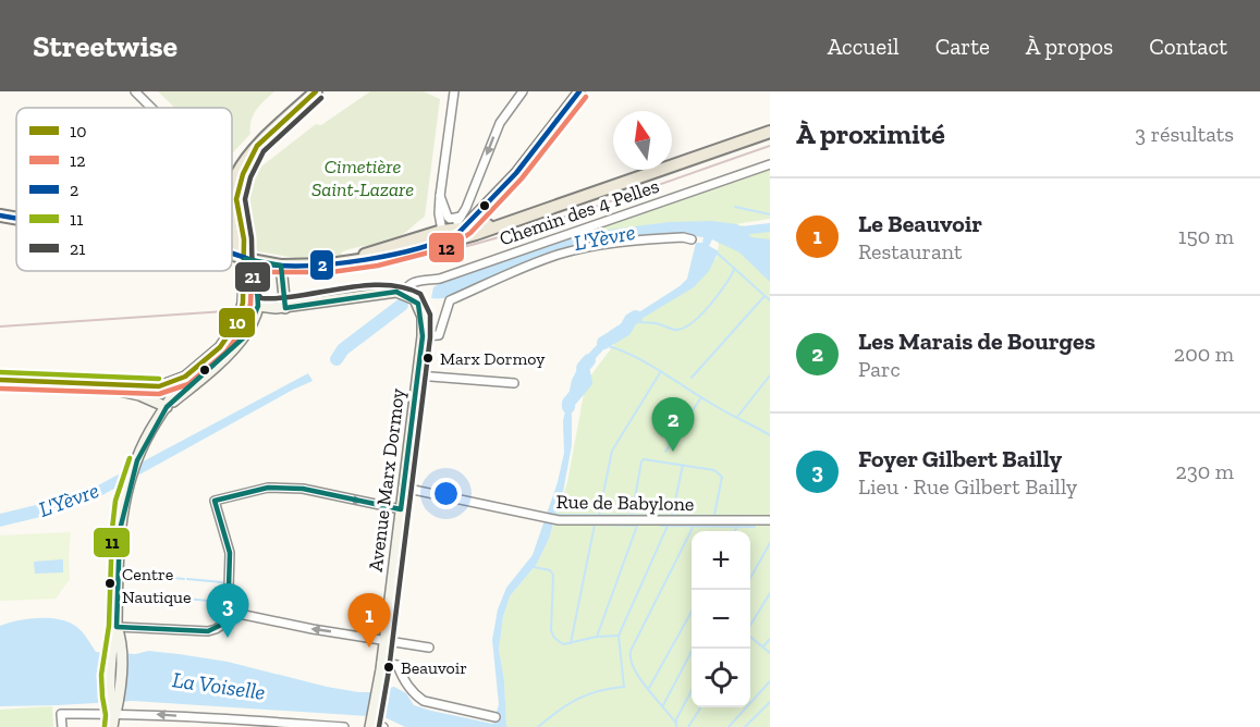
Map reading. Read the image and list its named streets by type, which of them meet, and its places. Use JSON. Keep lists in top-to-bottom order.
{
  "streets": {
    "main road": ["Avenue Marx Dormoy"],
    "street": ["Chemin des 4 Pelles", "Rue de Babylone"]
  },
  "crossings": [
    ["Chemin des 4 Pelles", "Avenue Marx Dormoy"],
    ["Avenue Marx Dormoy", "Rue de Babylone"]
  ],
  "water": ["L'Yèvre", "La Voiselle"],
  "parks": ["Cimetière Saint-Lazare"],
  "places": ["Marx Dormoy", "Centre Nautique", "Beauvoir"],
  "lines": [
    "transit line 10",
    "transit line 2",
    "transit line 12",
    "transit line 21",
    "transit line 11"
  ],
  "legend": [
    "10",
    "12",
    "2",
    "11",
    "21"
  ],
  "north": "top",
  "page": {
    "header": "Streetwise",
    "nav": [
      "Accueil",
      "Carte",
      "À propos",
      "Contact"
    ],
    "heading": ["À proximité", "3 résultats"],
    "list": [
      {
        "mark": "1",
        "name": "Le Beauvoir",
        "note": "Restaurant",
        "value": "150 m"
      },
      {
        "mark": "2",
        "name": "Les Marais de Bourges",
        "note": "Parc",
        "value": "200 m"
      },
      {
        "mark": "3",
        "name": "Foyer Gilbert Bailly",
        "note": "Lieu · Rue Gilbert Bailly",
        "value": "230 m"
      }
    ],
    "pins": ["2", "3", "1"],
    "map_buttons": ["+", "−"]
  }
}
